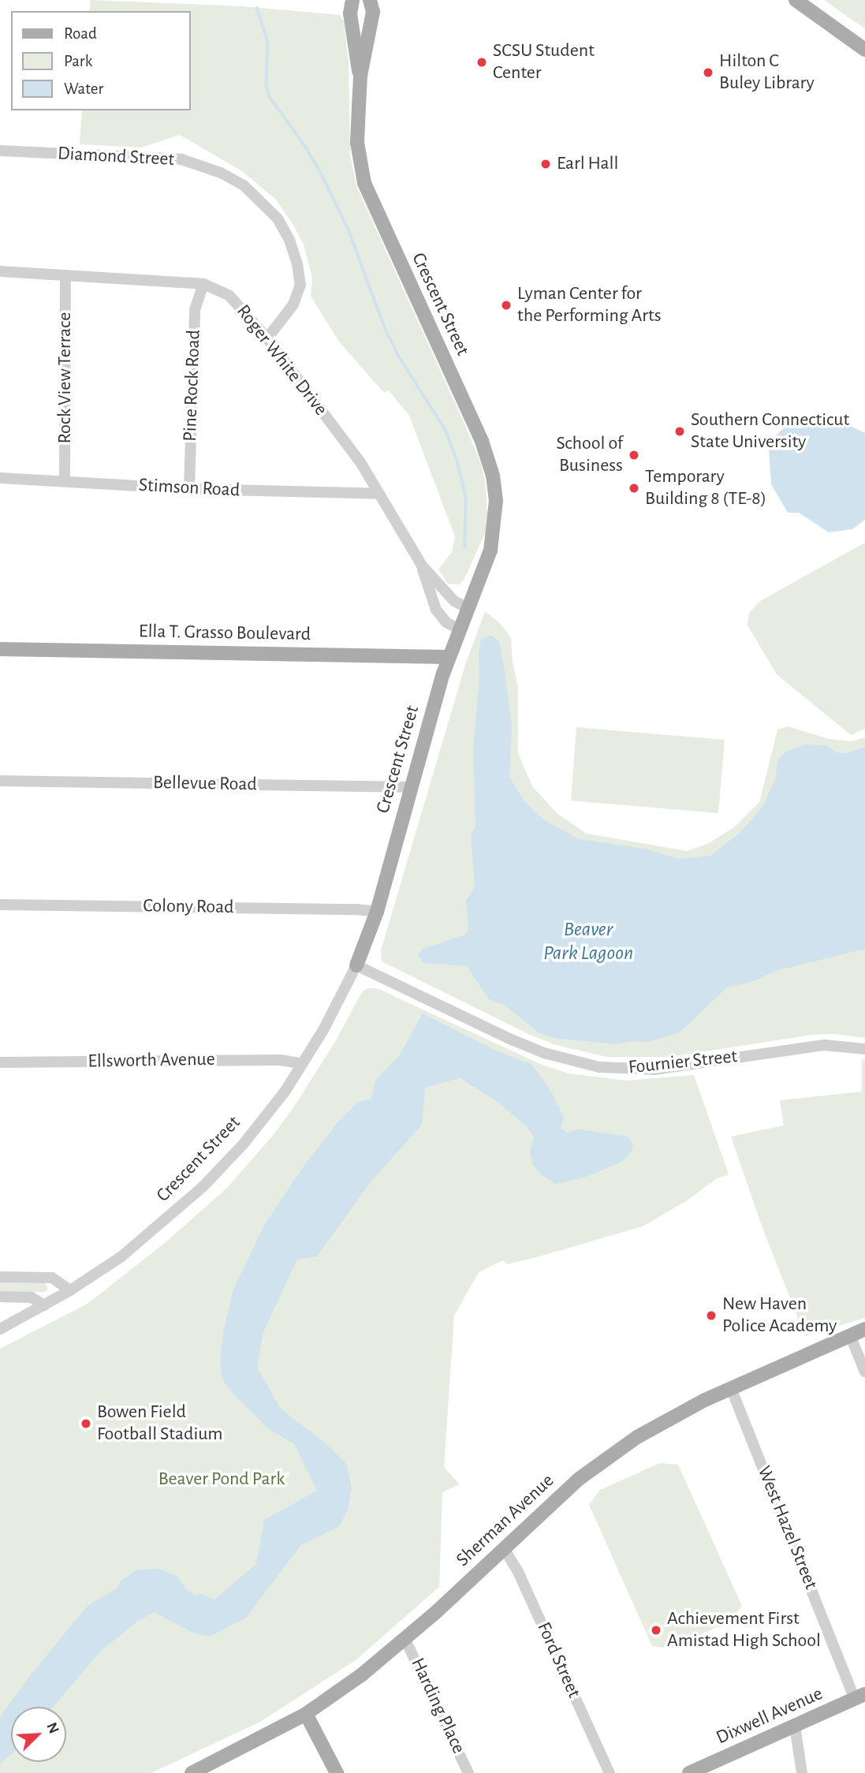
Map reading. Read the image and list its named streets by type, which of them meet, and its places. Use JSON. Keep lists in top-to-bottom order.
{
  "streets": {
    "main road": [
      "Crescent Street",
      "Ella T. Grasso Boulevard",
      "Sherman Avenue",
      "Dixwell Avenue"
    ],
    "street": [
      "Diamond Street",
      "Roger White Drive",
      "Rock View Terrace",
      "Pine Rock Road",
      "Stimson Road",
      "Bellevue Road",
      "Colony Road",
      "Ellsworth Avenue",
      "Fournier Street",
      "West Hazel Street",
      "Ford Street",
      "Harding Place"
    ]
  },
  "crossings": [
    ["Diamond Street", "Roger White Drive"],
    ["Crescent Street", "Roger White Drive"],
    ["Crescent Street", "Ella T. Grasso Boulevard"],
    ["Crescent Street", "Bellevue Road"],
    ["Crescent Street", "Colony Road"],
    ["Crescent Street", "Ellsworth Avenue"],
    ["Crescent Street", "Fournier Street"],
    ["Roger White Drive", "Rock View Terrace"],
    ["Roger White Drive", "Pine Rock Road"],
    ["Roger White Drive", "Stimson Road"],
    ["Rock View Terrace", "Stimson Road"],
    ["Pine Rock Road", "Stimson Road"],
    ["Sherman Avenue", "West Hazel Street"],
    ["Sherman Avenue", "Ford Street"],
    ["Sherman Avenue", "Harding Place"],
    ["West Hazel Street", "Dixwell Avenue"]
  ],
  "water": ["Beaver Park Lagoon"],
  "parks": ["Beaver Pond Park"],
  "places": [
    "SCSU Student Center",
    "Hilton C Buley Library",
    "Earl Hall",
    "Lyman Center for the Performing Arts",
    "Southern Connecticut State University",
    "School of Business",
    "Temporary Building 8 (TE-8)",
    "New Haven Police Academy",
    "Bowen Field Football Stadium",
    "Achievement First Amistad High School"
  ],
  "legend": ["Road", "Park", "Water"],
  "north": "top right"
}
